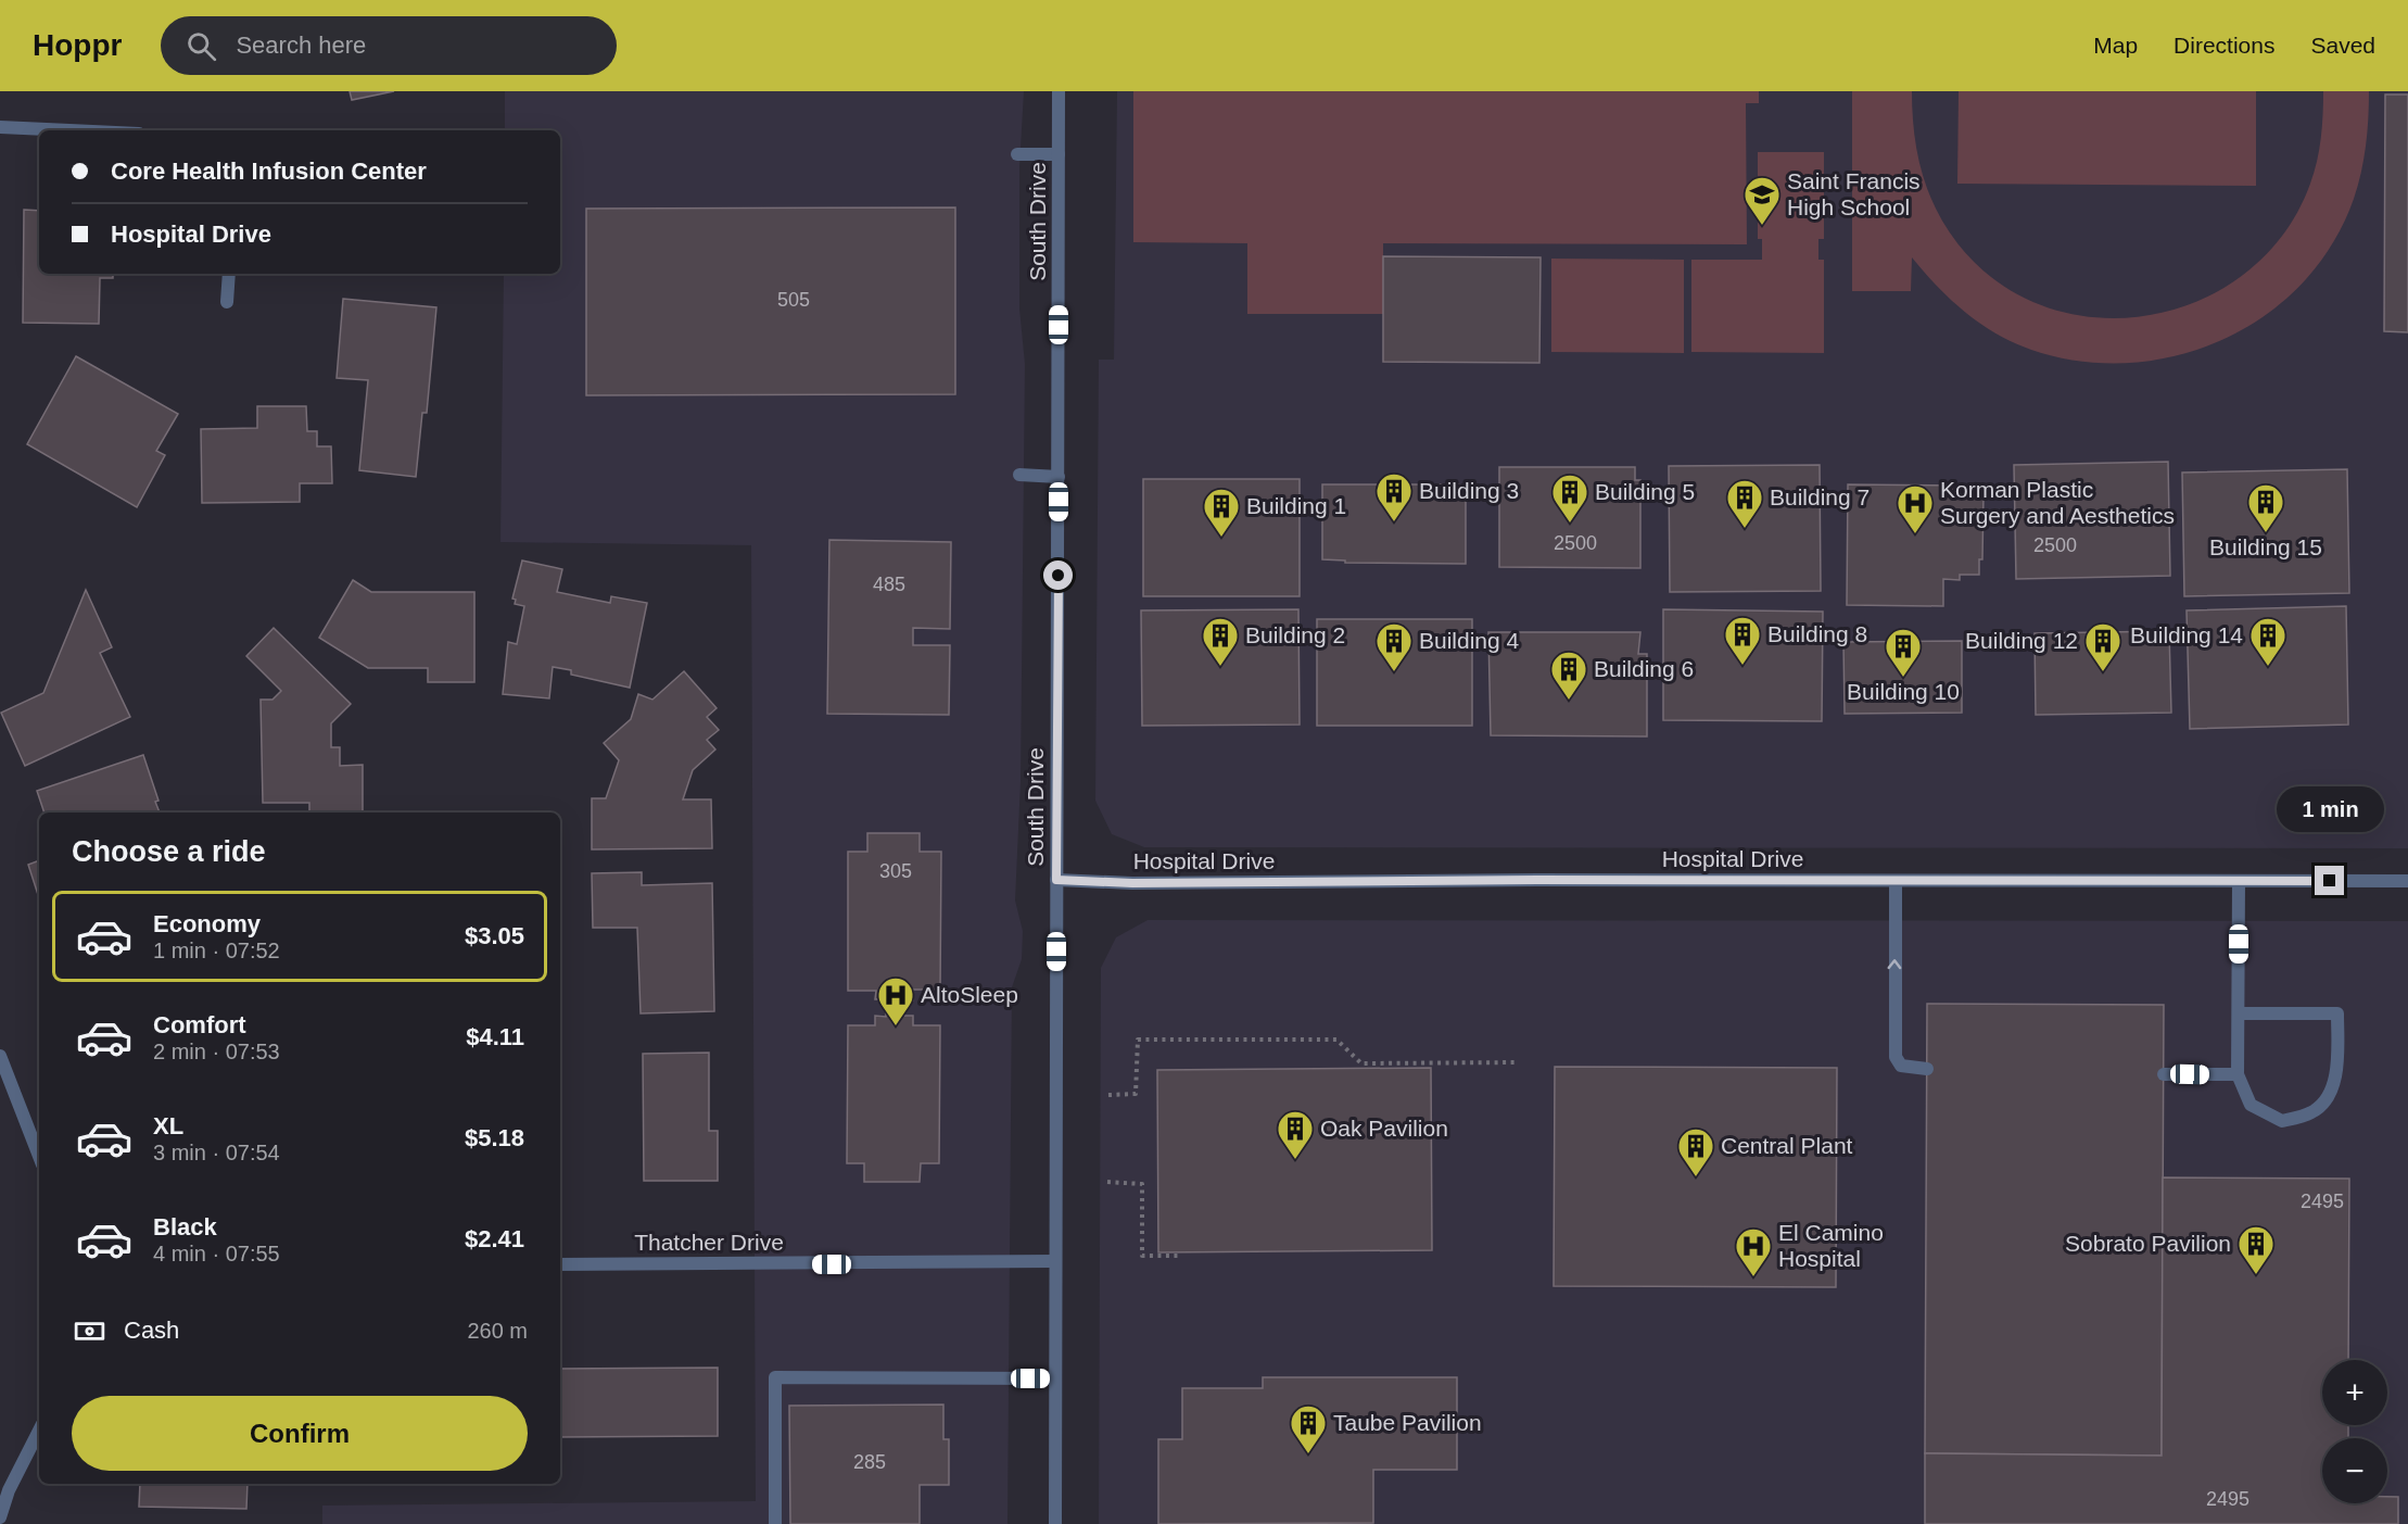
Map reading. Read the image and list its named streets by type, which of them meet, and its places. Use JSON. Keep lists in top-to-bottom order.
{
  "streets": {
    "street": ["South Drive", "Hospital Drive", "Thatcher Drive"]
  },
  "crossings": [
    ["South Drive", "Hospital Drive"],
    ["South Drive", "Thatcher Drive"]
  ],
  "places": {
    "school or university": ["Saint Francis High School"],
    "building": [
      "Building 3",
      "Building 5",
      "Building 7",
      "Building 15",
      "Building 1",
      "Building 8",
      "Building 2",
      "Building 14",
      "Building 4",
      "Building 12",
      "Building 10",
      "Building 6",
      "Oak Pavilion",
      "Central Plant",
      "Sobrato Pavilion",
      "Taube Pavilion"
    ],
    "hospital": ["Korman Plastic Surgery and Aesthetics", "AltoSleep", "El Camino Hospital"]
  },
  "house_numbers": [
    "505",
    "2500",
    "2500",
    "485",
    "305",
    "2495",
    "285",
    "2495"
  ],
  "page": {
    "header": "Hoppr",
    "search": "Search here",
    "nav": ["Map", "Directions", "Saved"],
    "banner": ["Core Health Infusion Center", "Hospital Drive"],
    "bubble": "1 min",
    "heading": "Choose a ride",
    "list": [
      {
        "name": "Economy",
        "note": "1 min · 07:52",
        "value": "$3.05"
      },
      {
        "name": "Comfort",
        "note": "2 min · 07:53",
        "value": "$4.11"
      },
      {
        "name": "XL",
        "note": "3 min · 07:54",
        "value": "$5.18"
      },
      {
        "name": "Black",
        "note": "4 min · 07:55",
        "value": "$2.41"
      }
    ],
    "pay": ["Cash", "260 m"],
    "map_buttons": ["+", "−"],
    "buttons": "Confirm"
  }
}
